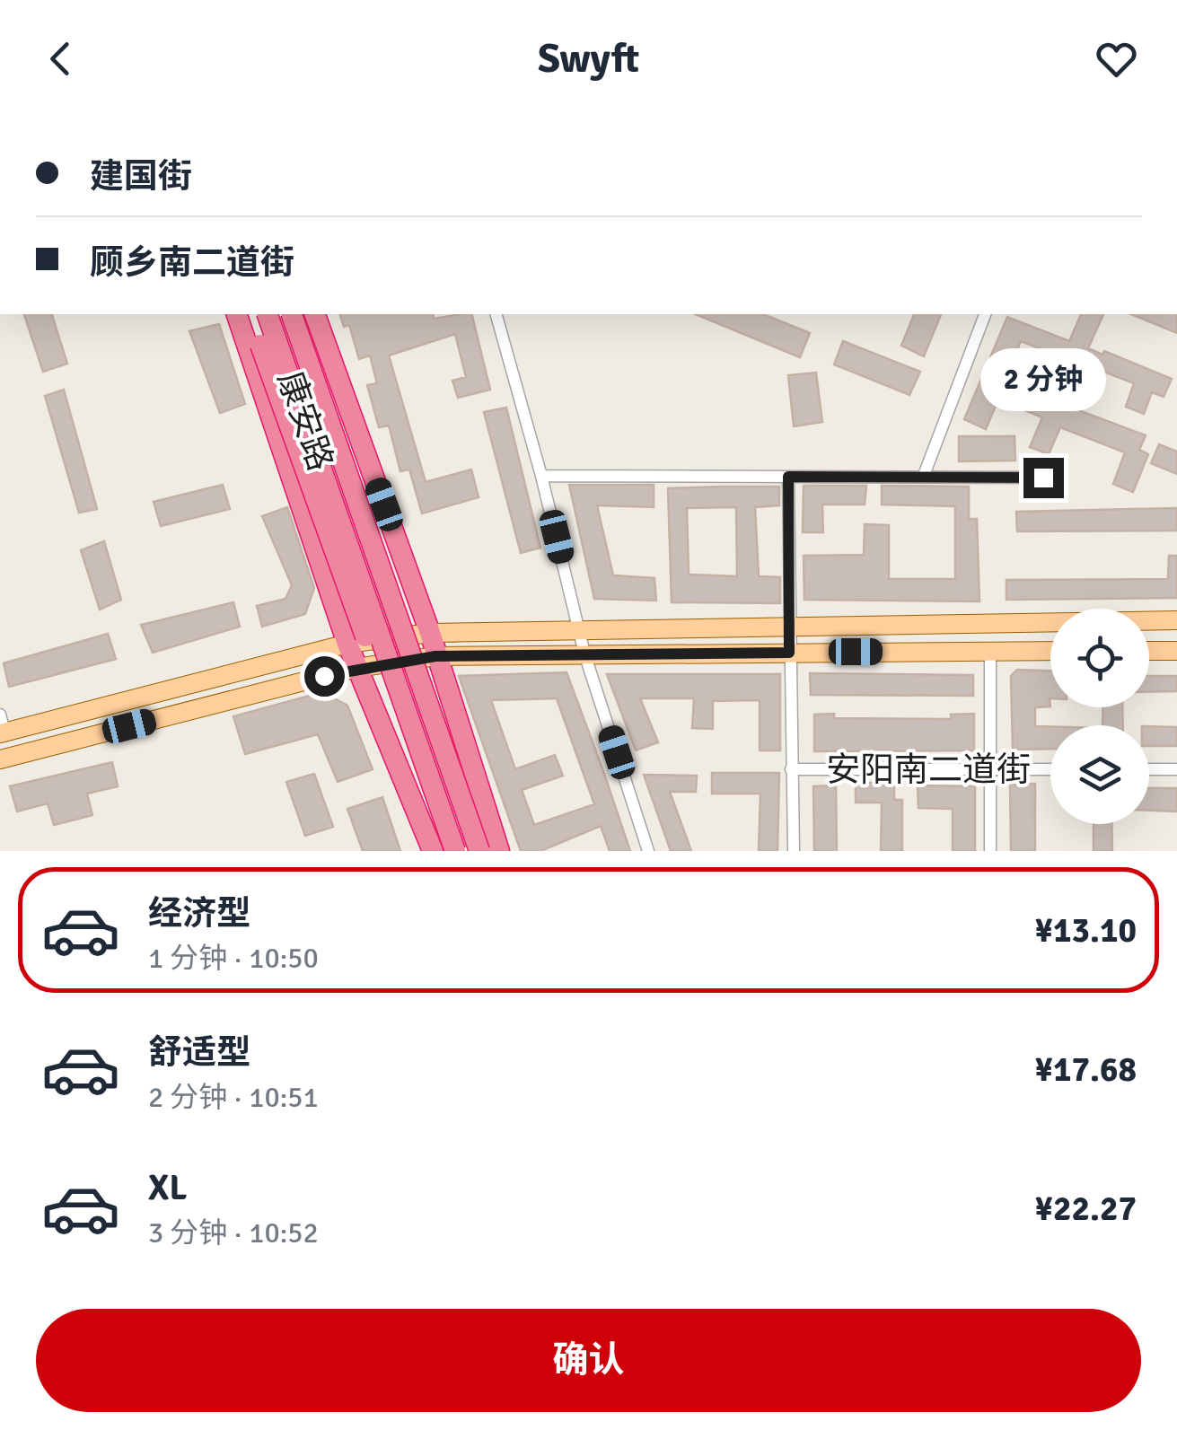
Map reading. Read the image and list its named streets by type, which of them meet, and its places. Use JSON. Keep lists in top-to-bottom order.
{
  "streets": {
    "highway": ["康安路"],
    "street": ["安阳南二道街"]
  },
  "page": {
    "header": "Swyft",
    "banner": ["建国街", "顾乡南二道街"],
    "bubble": "2 分钟",
    "list": [
      {
        "name": "经济型",
        "note": "1 分钟 · 10:50",
        "value": "¥13.10"
      },
      {
        "name": "舒适型",
        "note": "2 分钟 · 10:51",
        "value": "¥17.68"
      },
      {
        "name": "XL",
        "note": "3 分钟 · 10:52",
        "value": "¥22.27"
      }
    ],
    "buttons": "确认"
  }
}
